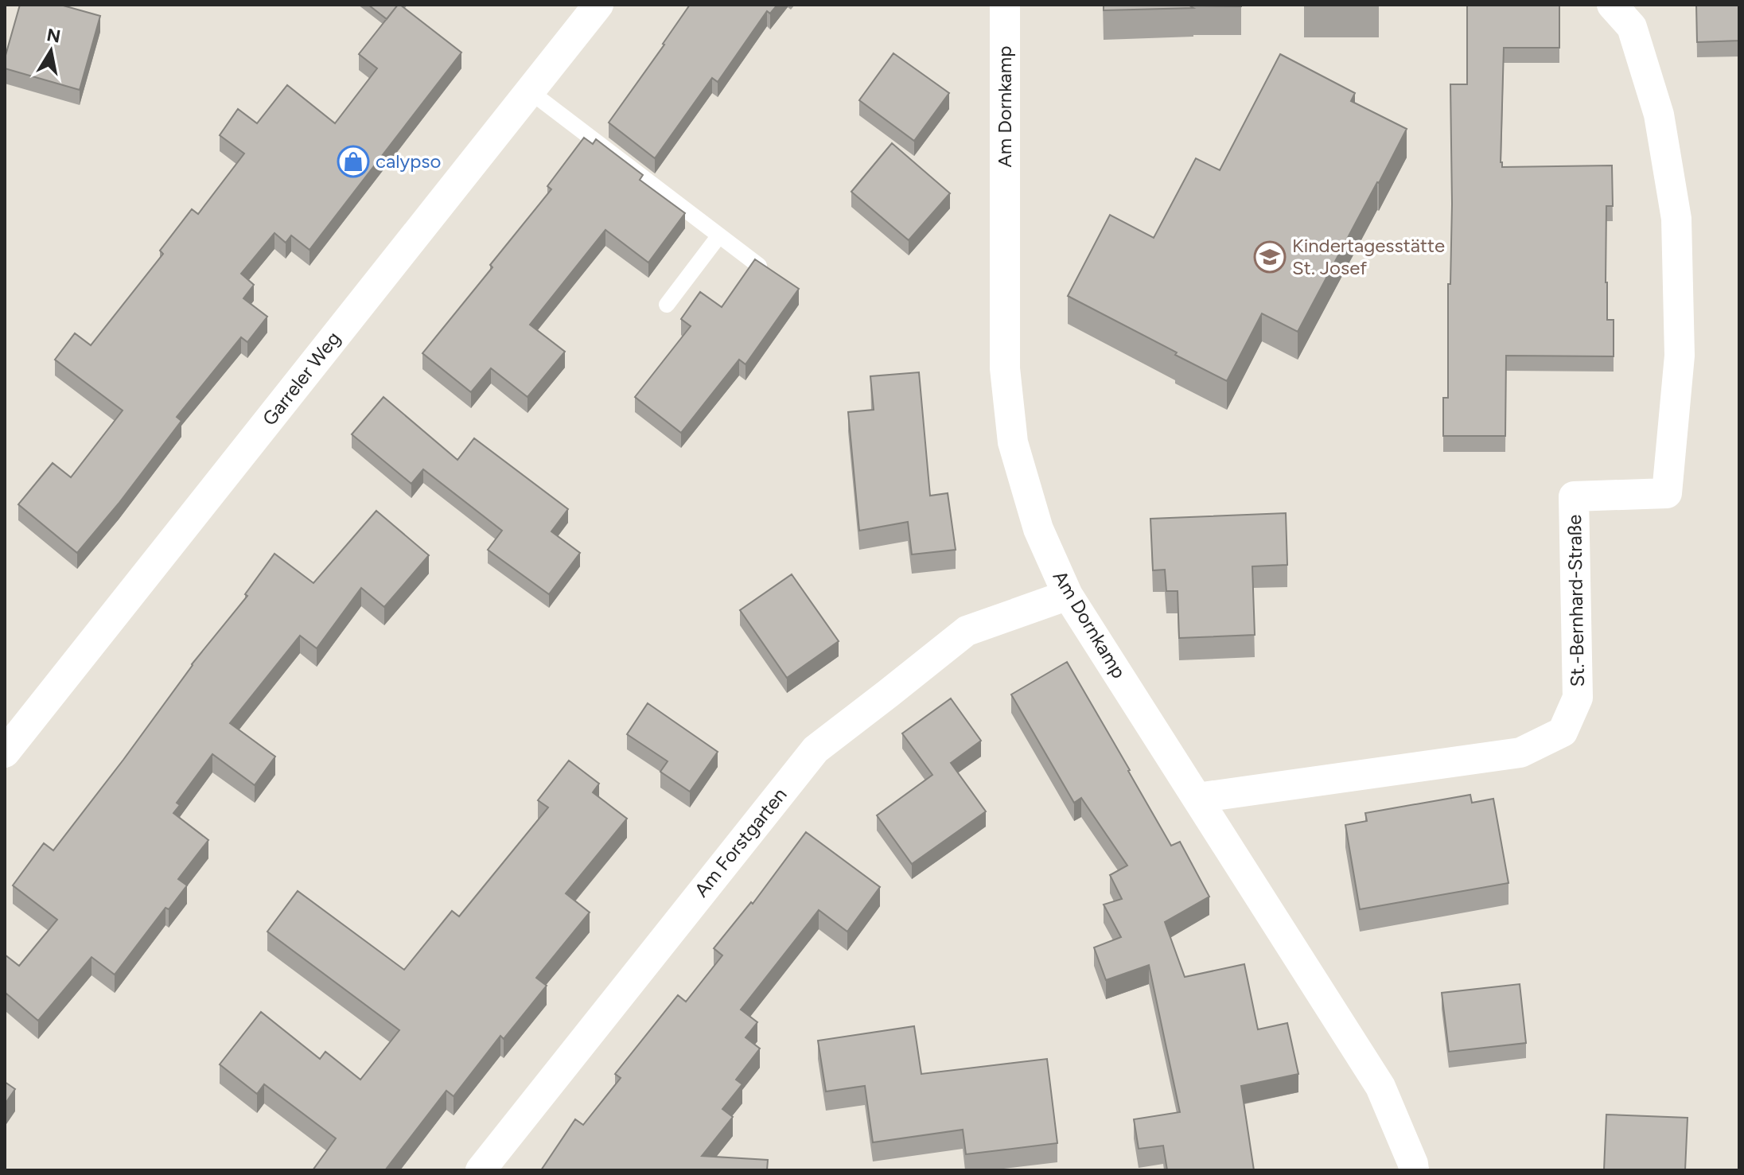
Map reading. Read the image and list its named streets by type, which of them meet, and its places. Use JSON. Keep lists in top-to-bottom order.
{
  "streets": {
    "street": [
      "Am Dornkamp",
      "Garreler Weg",
      "St.-Bernhard-Straße",
      "Am Forstgarten"
    ]
  },
  "crossings": [
    ["Am Dornkamp", "St.-Bernhard-Straße"],
    ["Am Dornkamp", "Am Forstgarten"]
  ],
  "places": {
    "shop": ["calypso"],
    "school or university": ["Kindertagesstätte St. Josef"]
  },
  "north": "top"
}
